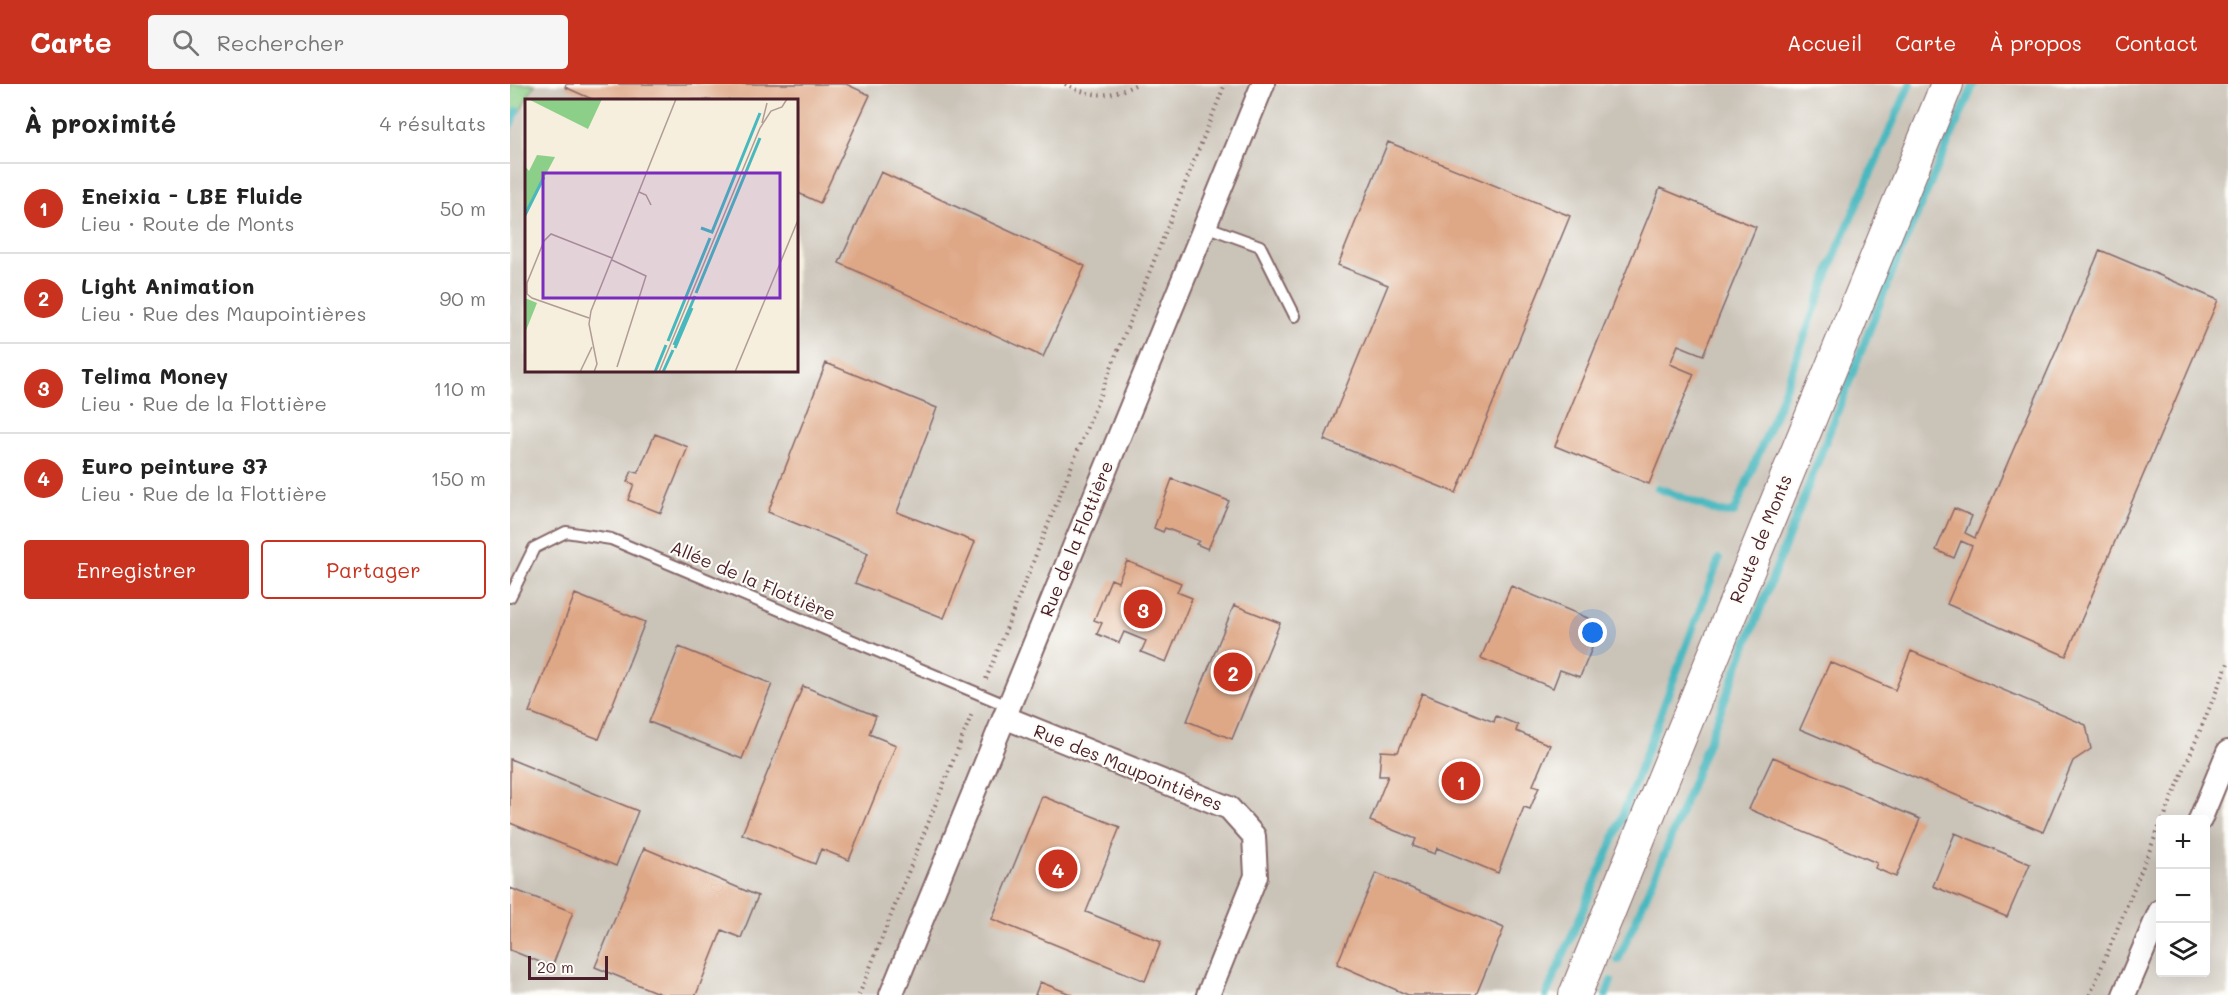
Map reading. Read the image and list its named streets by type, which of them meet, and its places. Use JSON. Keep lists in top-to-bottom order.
{
  "streets": {
    "main road": ["Route de Monts"],
    "street": ["Rue de la Flottière", "Rue des Maupointières"],
    "lane": ["Allée de la Flottière"]
  },
  "crossings": [
    ["Rue de la Flottière", "Allée de la Flottière"],
    ["Rue de la Flottière", "Rue des Maupointières"],
    ["Allée de la Flottière", "Rue des Maupointières"]
  ],
  "scale_bar": "20 m",
  "page": {
    "header": "Carte",
    "search": "Rechercher",
    "nav": [
      "Accueil",
      "Carte",
      "À propos",
      "Contact"
    ],
    "heading": ["À proximité", "4 résultats"],
    "list": [
      {
        "mark": "1",
        "name": "Eneixia - LBE Fluide",
        "note": "Lieu · Route de Monts",
        "value": "50 m"
      },
      {
        "mark": "2",
        "name": "Light Animation",
        "note": "Lieu · Rue des Maupointières",
        "value": "90 m"
      },
      {
        "mark": "3",
        "name": "Telima Money",
        "note": "Lieu · Rue de la Flottière",
        "value": "110 m"
      },
      {
        "mark": "4",
        "name": "Euro peinture 37",
        "note": "Lieu · Rue de la Flottière",
        "value": "150 m"
      }
    ],
    "buttons": ["Enregistrer", "Partager"],
    "pins": [
      "3",
      "2",
      "1",
      "4"
    ],
    "map_buttons": ["+", "−"],
    "scale": "20 m"
  }
}
